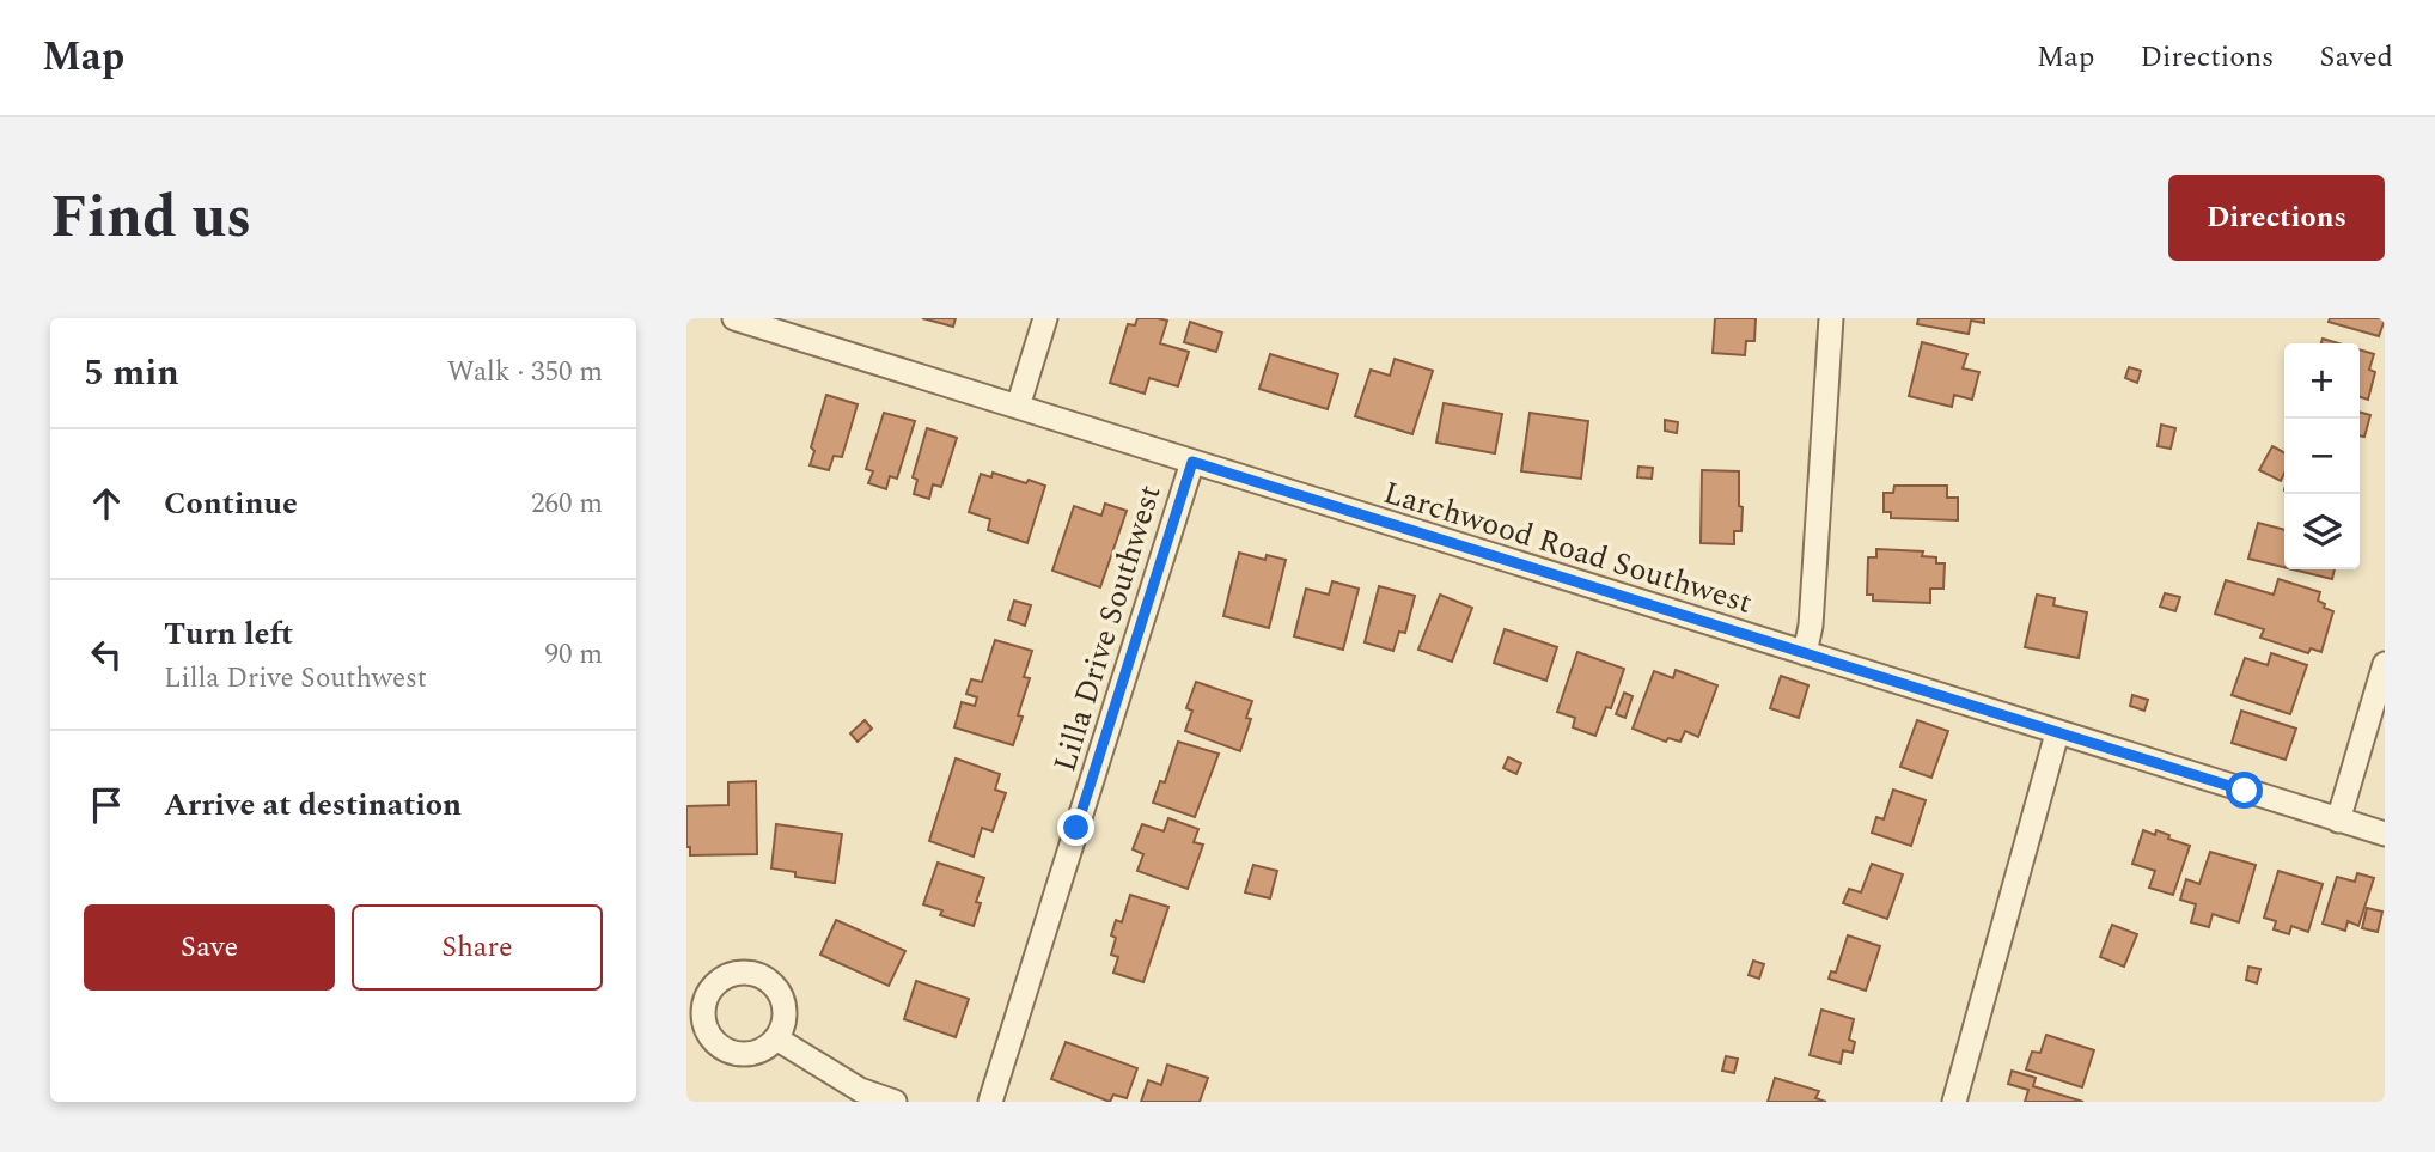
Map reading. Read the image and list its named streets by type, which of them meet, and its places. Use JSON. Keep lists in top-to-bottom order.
{
  "streets": {
    "street": ["Larchwood Road Southwest", "Lilla Drive Southwest"]
  },
  "crossings": [
    ["Larchwood Road Southwest", "Lilla Drive Southwest"]
  ],
  "page": {
    "header": "Map",
    "nav": ["Map", "Directions", "Saved"],
    "title": "Find us",
    "buttons": [
      "Directions",
      ["Save", "Share"]
    ],
    "heading": ["5 min", "Walk · 350 m"],
    "map_buttons": ["+", "−"],
    "list": [
      ["Continue", "260 m"],
      ["Turn left", "Lilla Drive Southwest", "90 m"],
      "Arrive at destination"
    ]
  }
}
